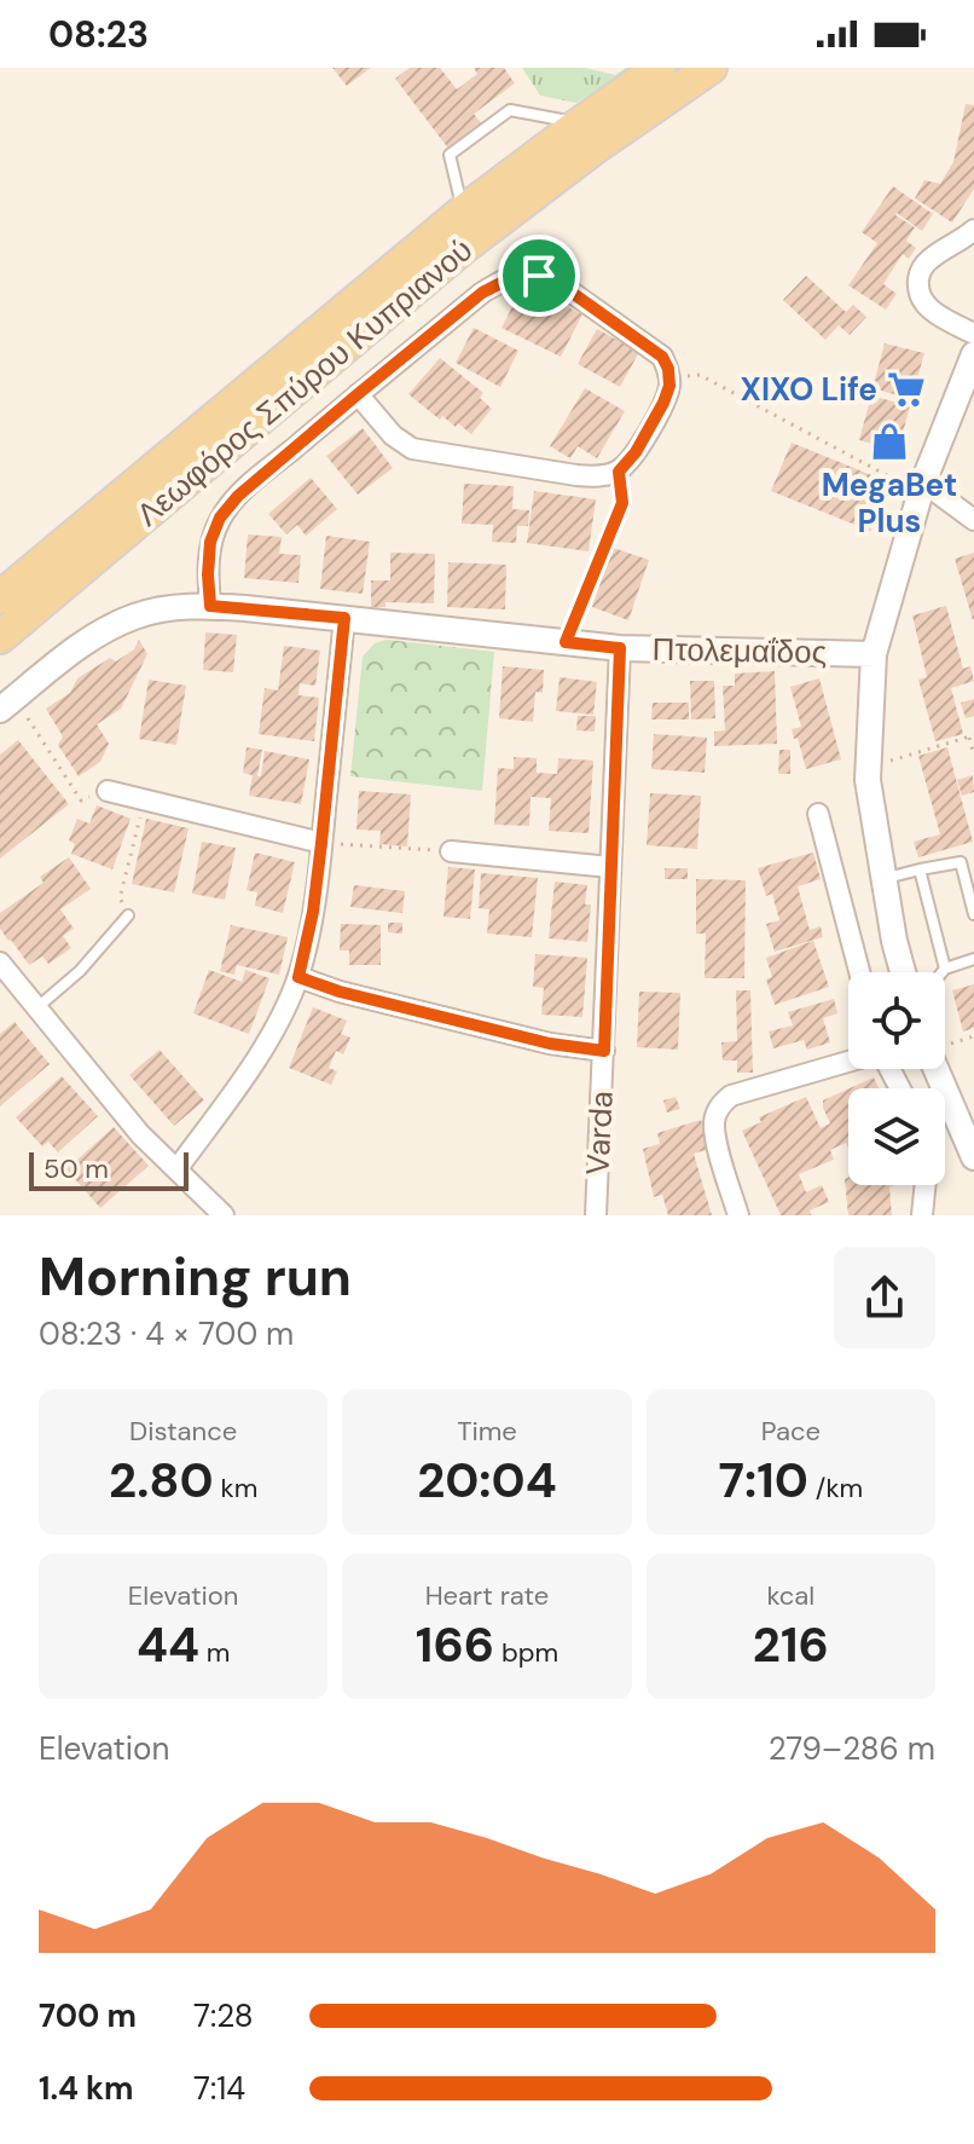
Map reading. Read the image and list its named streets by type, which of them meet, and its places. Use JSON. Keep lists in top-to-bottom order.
{
  "streets": {
    "main road": ["Λεωφόρος Σπύρου Κυπριανού"],
    "street": ["Πτολεμαΐδος", "Varda"]
  },
  "crossings": [
    ["Πτολεμαΐδος", "Varda"]
  ],
  "places": {
    "supermarket": ["XIXO Life"],
    "shop": ["MegaBet Plus"]
  },
  "scale_bar": "50 m",
  "page": {
    "status": "08:23",
    "scale": "50 m",
    "heading": ["Morning run", "08:23 · 4 × 700 m"],
    "stats": [
      ["Distance", "2.80 km"],
      ["Time", "20:04"],
      ["Pace", "7:10 /km"],
      ["Elevation", "44 m"],
      ["Heart rate", "166 bpm"],
      ["kcal", "216"]
    ],
    "chart": ["Elevation", "279–286 m"],
    "list": [
      {
        "name": "700 m",
        "note": "7:28"
      },
      {
        "name": "1.4 km",
        "note": "7:14"
      }
    ]
  }
}
